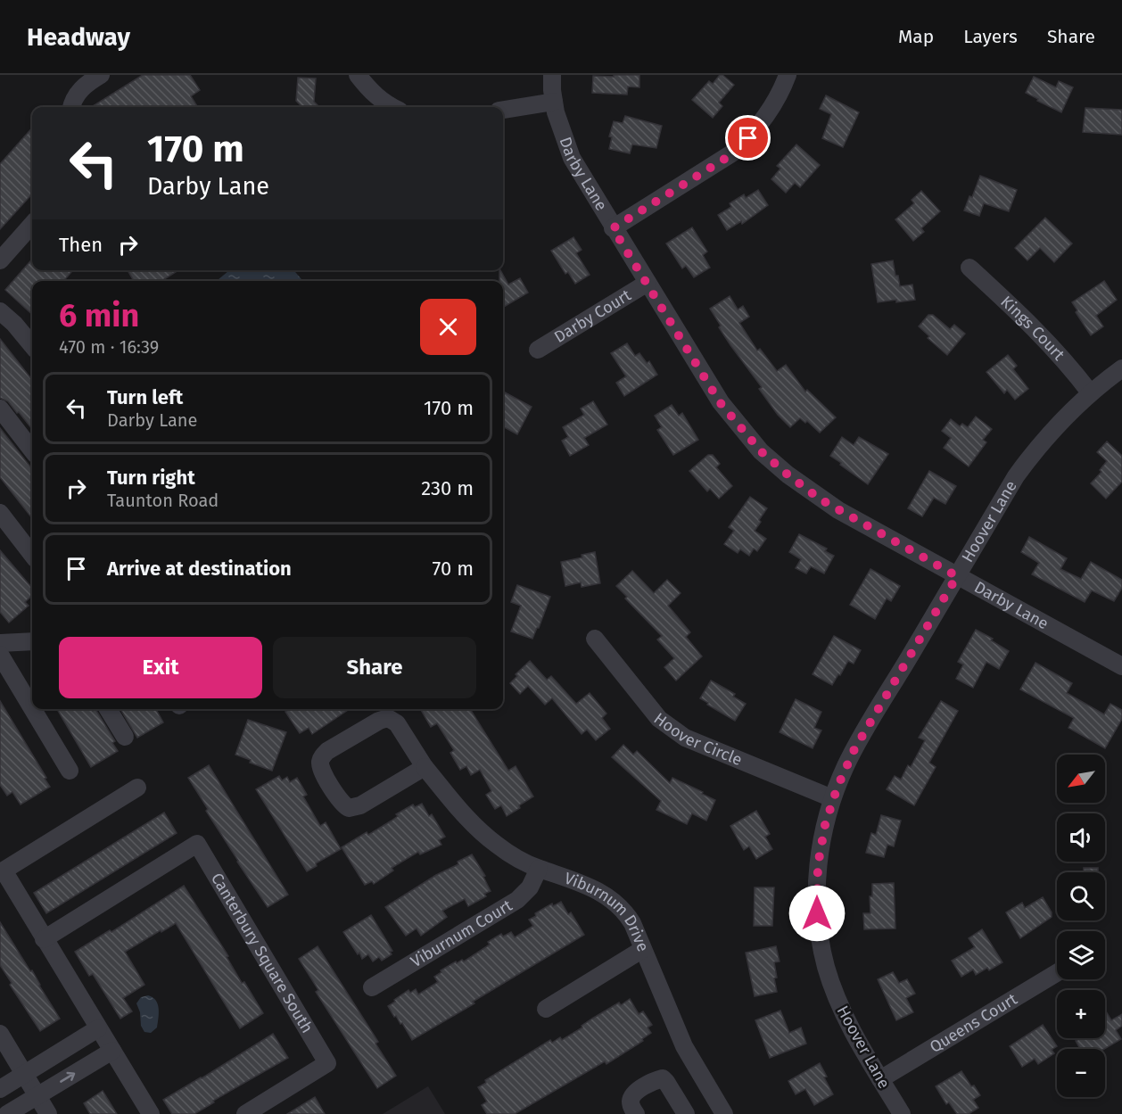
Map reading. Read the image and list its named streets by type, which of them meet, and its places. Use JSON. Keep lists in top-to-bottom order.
{
  "streets": {
    "street": [
      "Darby Lane",
      "Darby Court",
      "Kings Court",
      "Hoover Lane",
      "Hoover Circle",
      "Viburnum Drive",
      "Viburnum Court",
      "Canterbury Square South",
      "Queens Court"
    ]
  },
  "crossings": [
    ["Darby Lane", "Darby Court"],
    ["Darby Lane", "Hoover Lane"],
    ["Kings Court", "Hoover Lane"],
    ["Hoover Lane", "Hoover Circle"],
    ["Hoover Lane", "Queens Court"],
    ["Viburnum Drive", "Viburnum Court"]
  ],
  "north": "bottom left",
  "page": {
    "header": "Headway",
    "nav": ["Map", "Layers", "Share"],
    "turn": ["170 m", "Darby Lane"],
    "then": "Then",
    "heading": ["6 min", "470 m · 16:39"],
    "list": [
      {
        "name": "Turn left",
        "note": "Darby Lane",
        "value": "170 m"
      },
      {
        "name": "Turn right",
        "note": "Taunton Road",
        "value": "230 m"
      },
      {
        "name": "Arrive at destination",
        "value": "70 m"
      }
    ],
    "buttons": ["Exit", "Share"],
    "map_buttons": ["+", "−"]
  }
}
